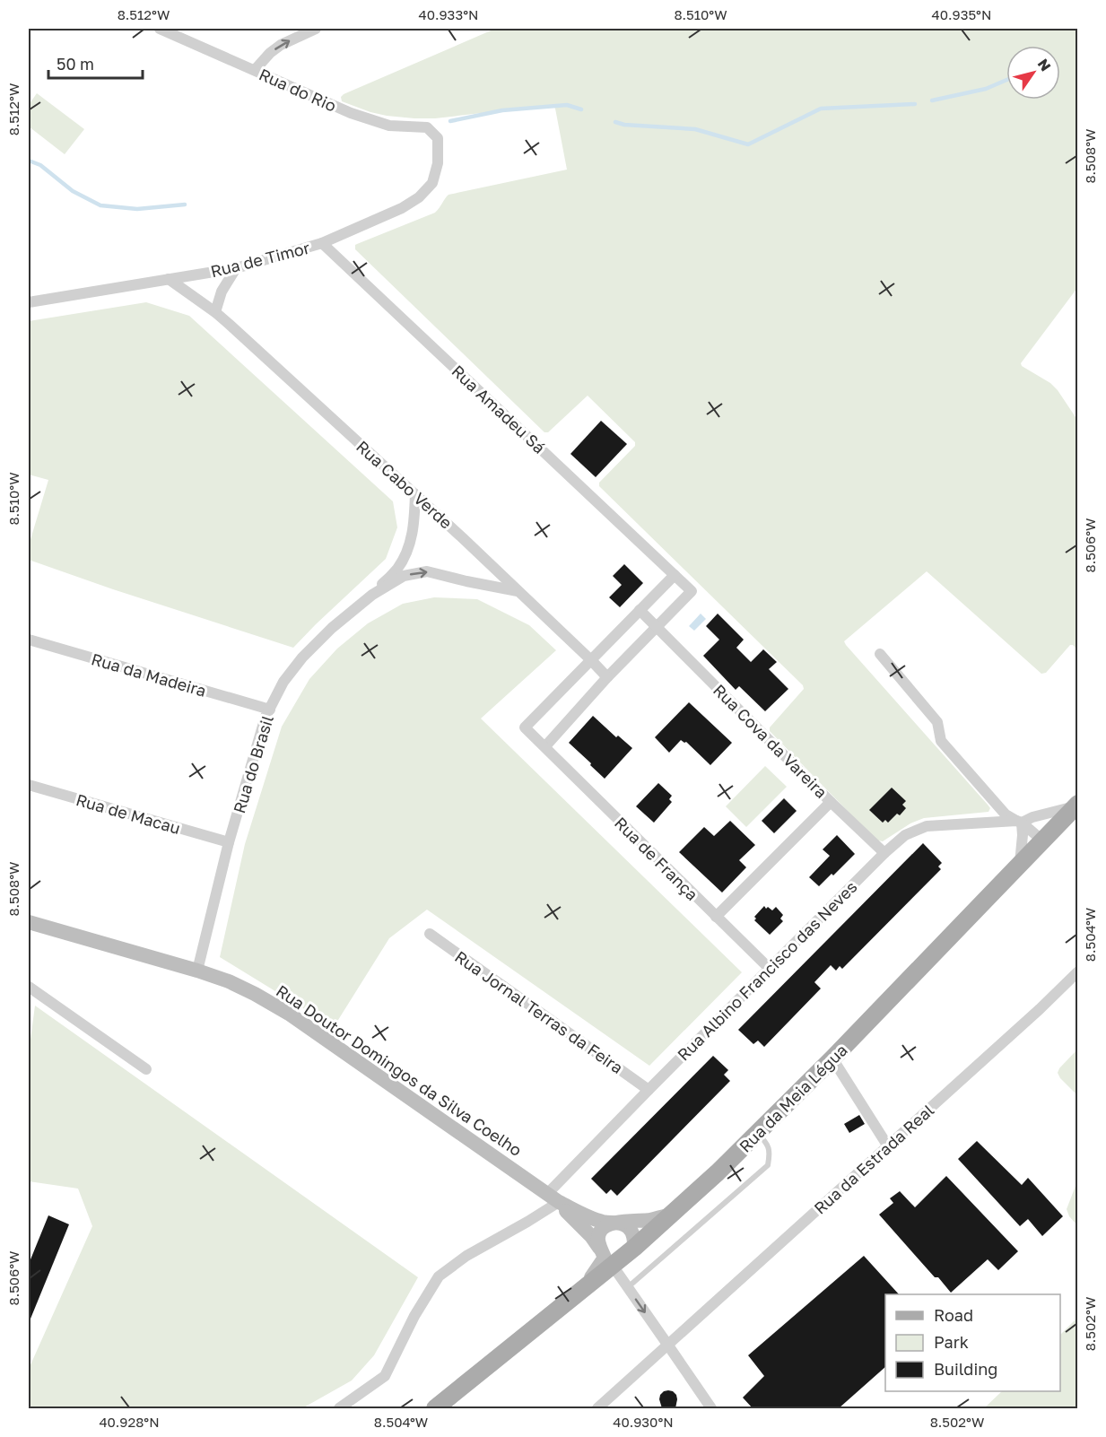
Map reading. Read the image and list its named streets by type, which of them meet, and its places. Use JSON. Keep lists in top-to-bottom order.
{
  "streets": {
    "main road": ["Rua da Meia Légua"],
    "street": [
      "Rua do Rio",
      "Rua de Timor",
      "Rua Amadeu Sá",
      "Rua Cabo Verde",
      "Rua da Madeira",
      "Rua Cova da Vareira",
      "Rua do Brasil",
      "Rua de Macau",
      "Rua de França",
      "Rua Albino Francisco das Neves",
      "Rua Jornal Terras da Feira",
      "Rua Doutor Domingos da Silva Coelho",
      "Rua da Estrada Real"
    ]
  },
  "crossings": [
    ["Rua do Rio", "Rua de Timor"],
    ["Rua de Timor", "Rua Amadeu Sá"],
    ["Rua de Timor", "Rua Cabo Verde"],
    ["Rua Amadeu Sá", "Rua Cova da Vareira"],
    ["Rua Cabo Verde", "Rua do Brasil"],
    ["Rua Cabo Verde", "Rua de França"],
    ["Rua da Madeira", "Rua do Brasil"],
    ["Rua Cova da Vareira", "Rua Albino Francisco das Neves"],
    ["Rua do Brasil", "Rua de Macau"],
    ["Rua do Brasil", "Rua Doutor Domingos da Silva Coelho"],
    ["Rua de França", "Rua Albino Francisco das Neves"],
    ["Rua Albino Francisco das Neves", "Rua Jornal Terras da Feira"],
    ["Rua Albino Francisco das Neves", "Rua Doutor Domingos da Silva Coelho"],
    ["Rua Albino Francisco das Neves", "Rua da Meia Légua"],
    ["Rua Doutor Domingos da Silva Coelho", "Rua da Meia Légua"]
  ],
  "legend": ["Road", "Park", "Building"],
  "scale_bar": "50 m",
  "north": "top right",
  "coordinates": [
    "8.512°W",
    "40.933°N",
    "8.510°W",
    "40.935°N",
    "8.508°W",
    "8.506°W",
    "8.504°W",
    "8.502°W",
    "40.928°N",
    "40.930°N"
  ]
}
